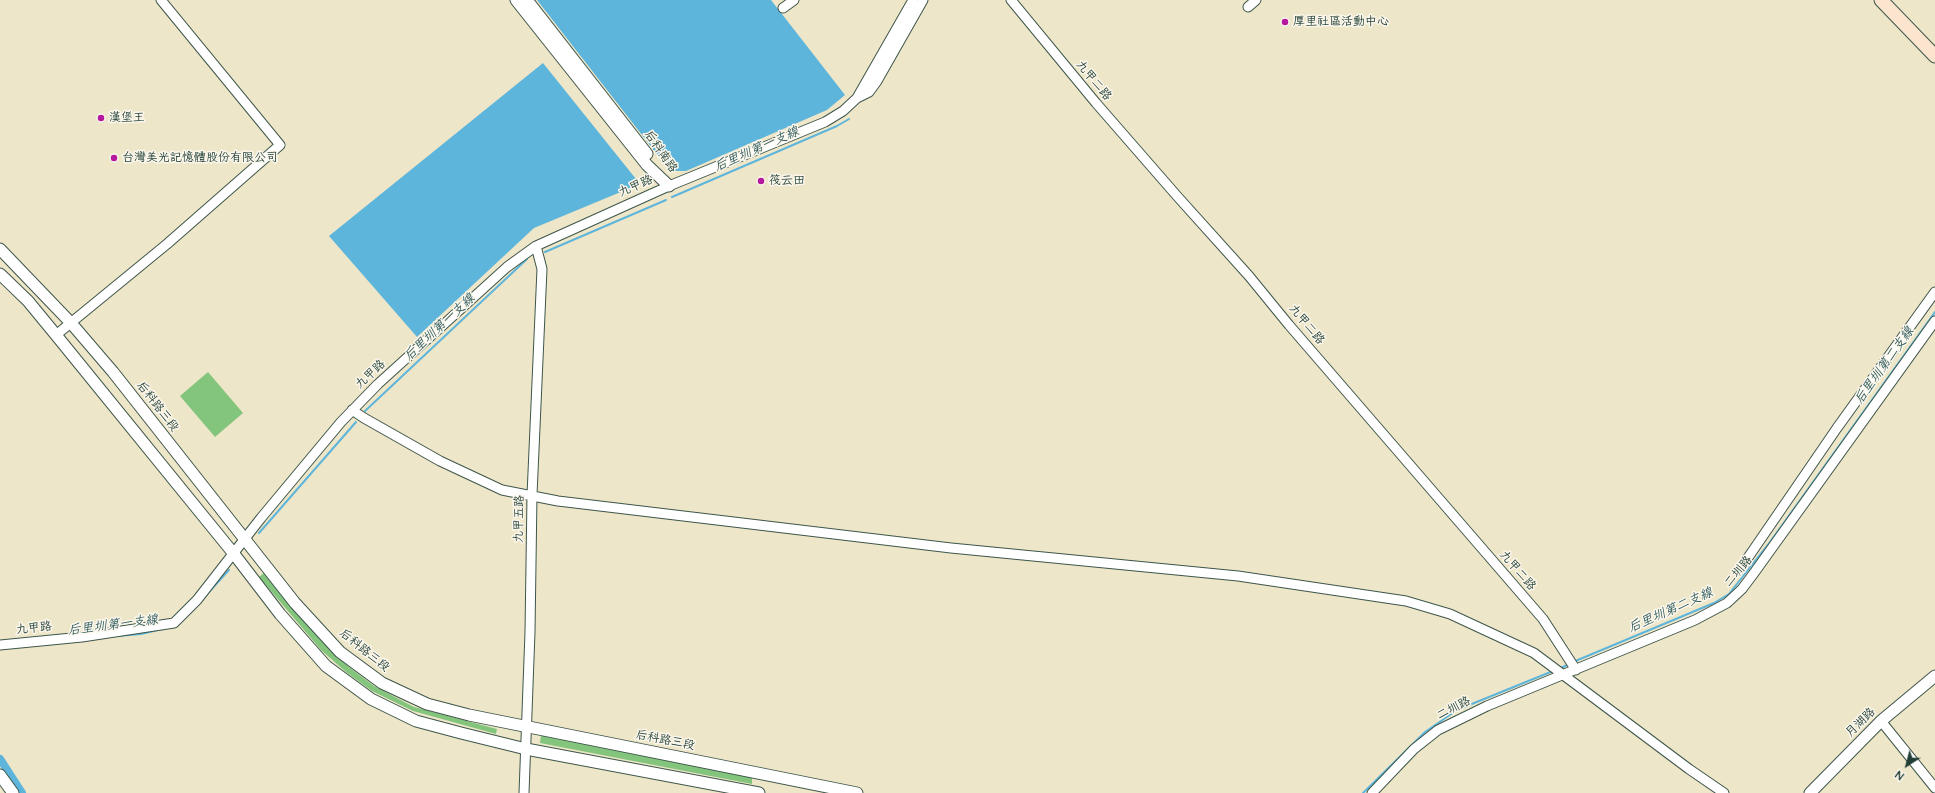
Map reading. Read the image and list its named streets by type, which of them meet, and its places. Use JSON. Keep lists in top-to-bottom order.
{
  "streets": {
    "street": [
      "九甲二路",
      "后科南路",
      "九甲路",
      "后科路三段",
      "九甲五路",
      "二圳路",
      "月湖路"
    ]
  },
  "crossings": [
    ["九甲二路", "二圳路"],
    ["后科南路", "九甲路"],
    ["九甲路", "后科路三段"],
    ["九甲路", "九甲五路"],
    ["后科路三段", "九甲五路"]
  ],
  "water": ["后里圳第一支線", "后里圳第二支線"],
  "places": [
    "厚里社區活動中心",
    "漢堡王",
    "台灣美光記憶體股份有限公司",
    "筏云田"
  ],
  "north": "bottom left"
}
